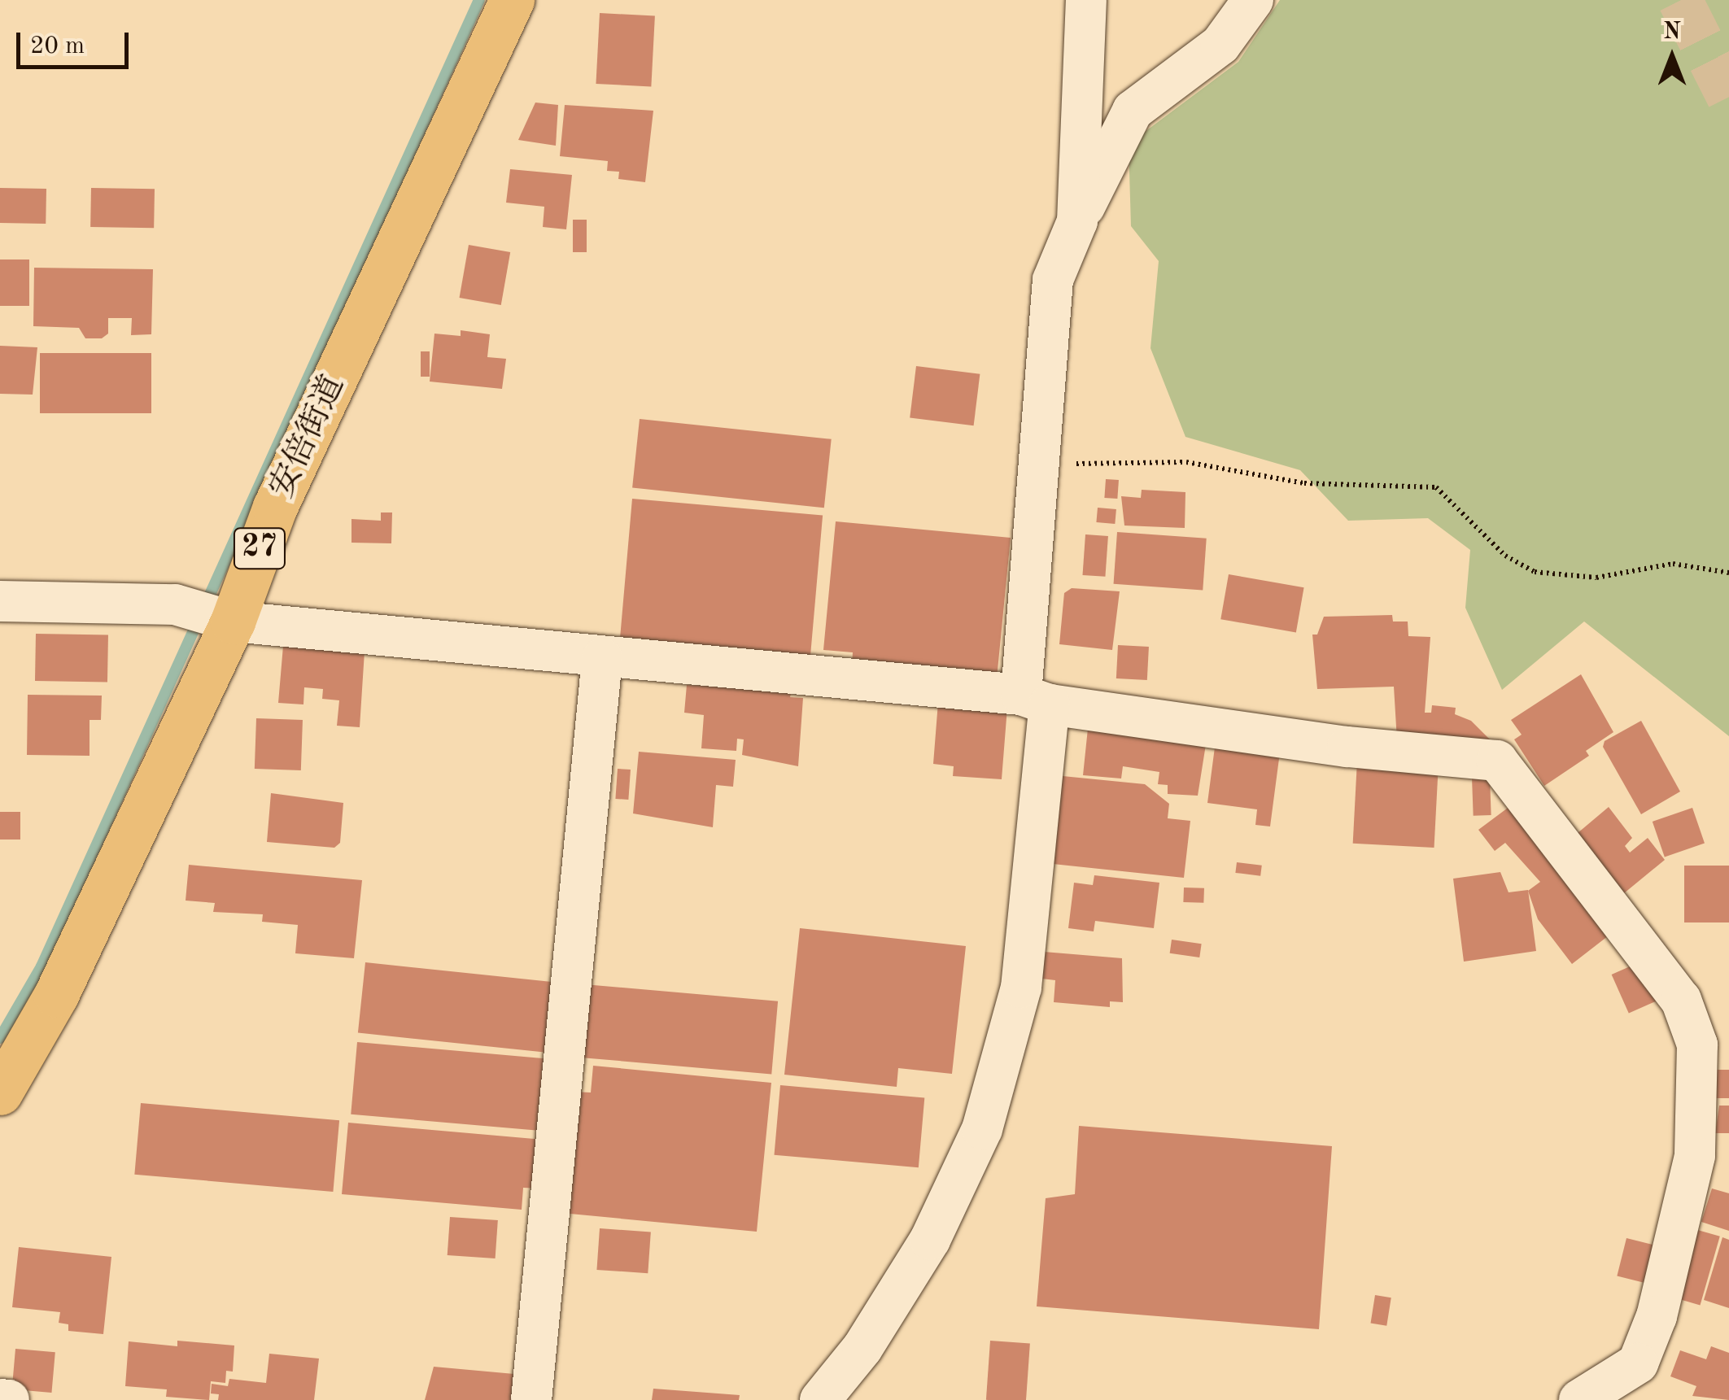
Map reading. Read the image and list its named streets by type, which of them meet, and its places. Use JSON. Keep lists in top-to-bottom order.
{
  "streets": {
    "main road": ["安倍街道", "27"]
  },
  "scale_bar": "20 m",
  "north": "top"
}
